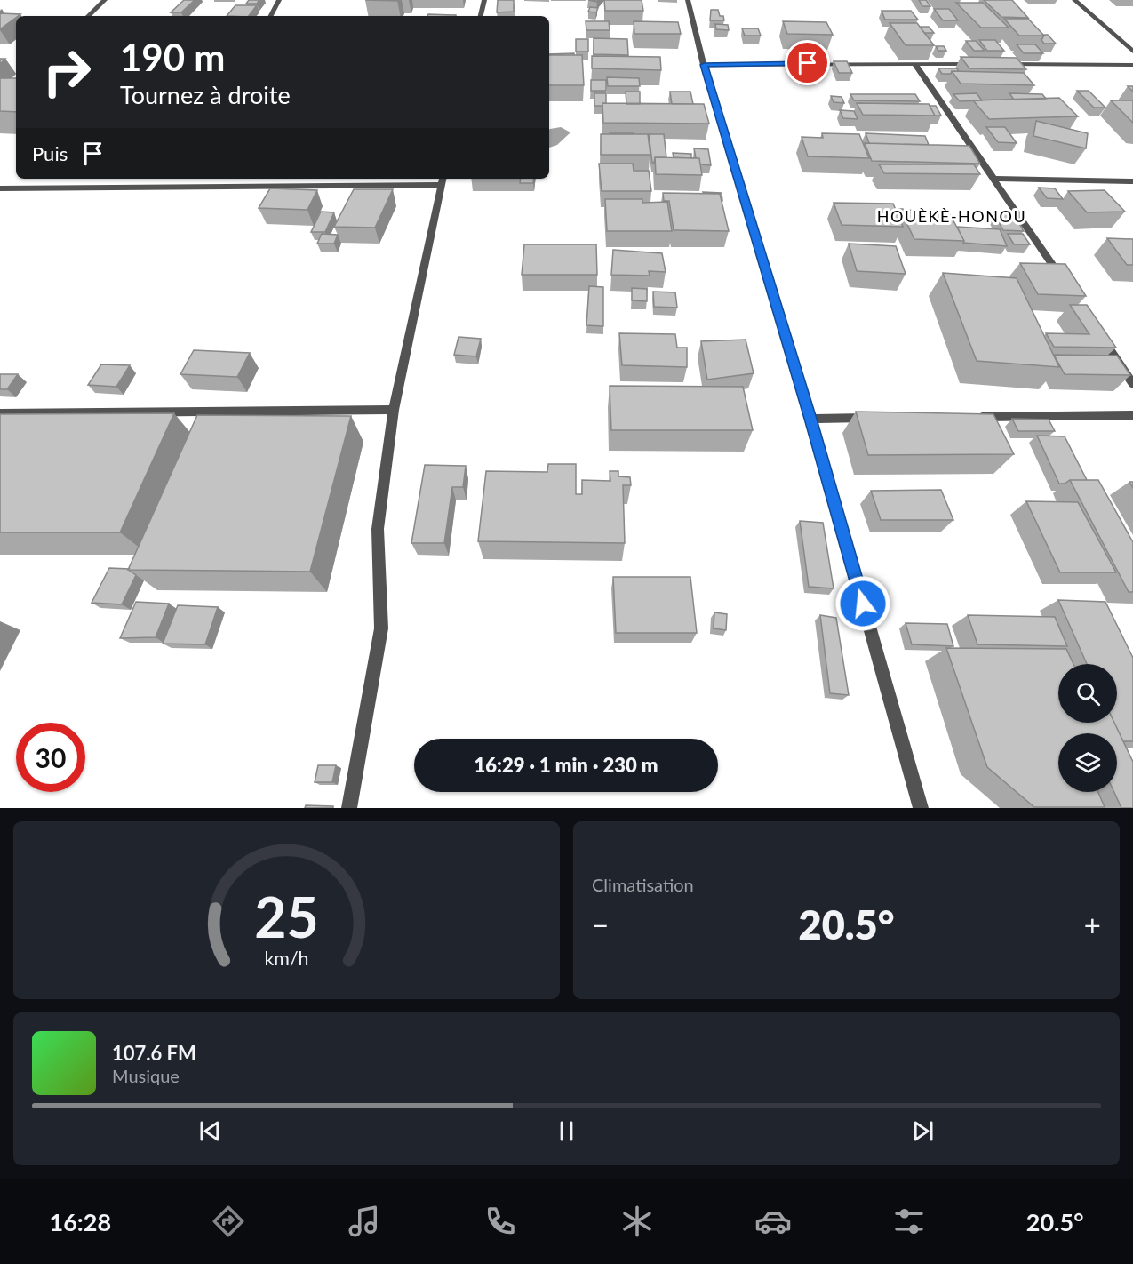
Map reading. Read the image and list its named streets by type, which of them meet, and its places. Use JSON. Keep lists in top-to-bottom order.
{
  "districts": ["HOUÈKÈ-HONOU"],
  "page": {
    "turn": ["190 m", "Tournez à droite"],
    "then": "Puis",
    "limit": "30",
    "trip": "16:29 · 1 min · 230 m",
    "tile": "Climatisation",
    "heat": ["−", "20.5°", "+"],
    "song": ["107.6 FM", "Musique"],
    "tabs": ["16:28", "20.5°"],
    "gauge": ["25", "km/h"]
  }
}
